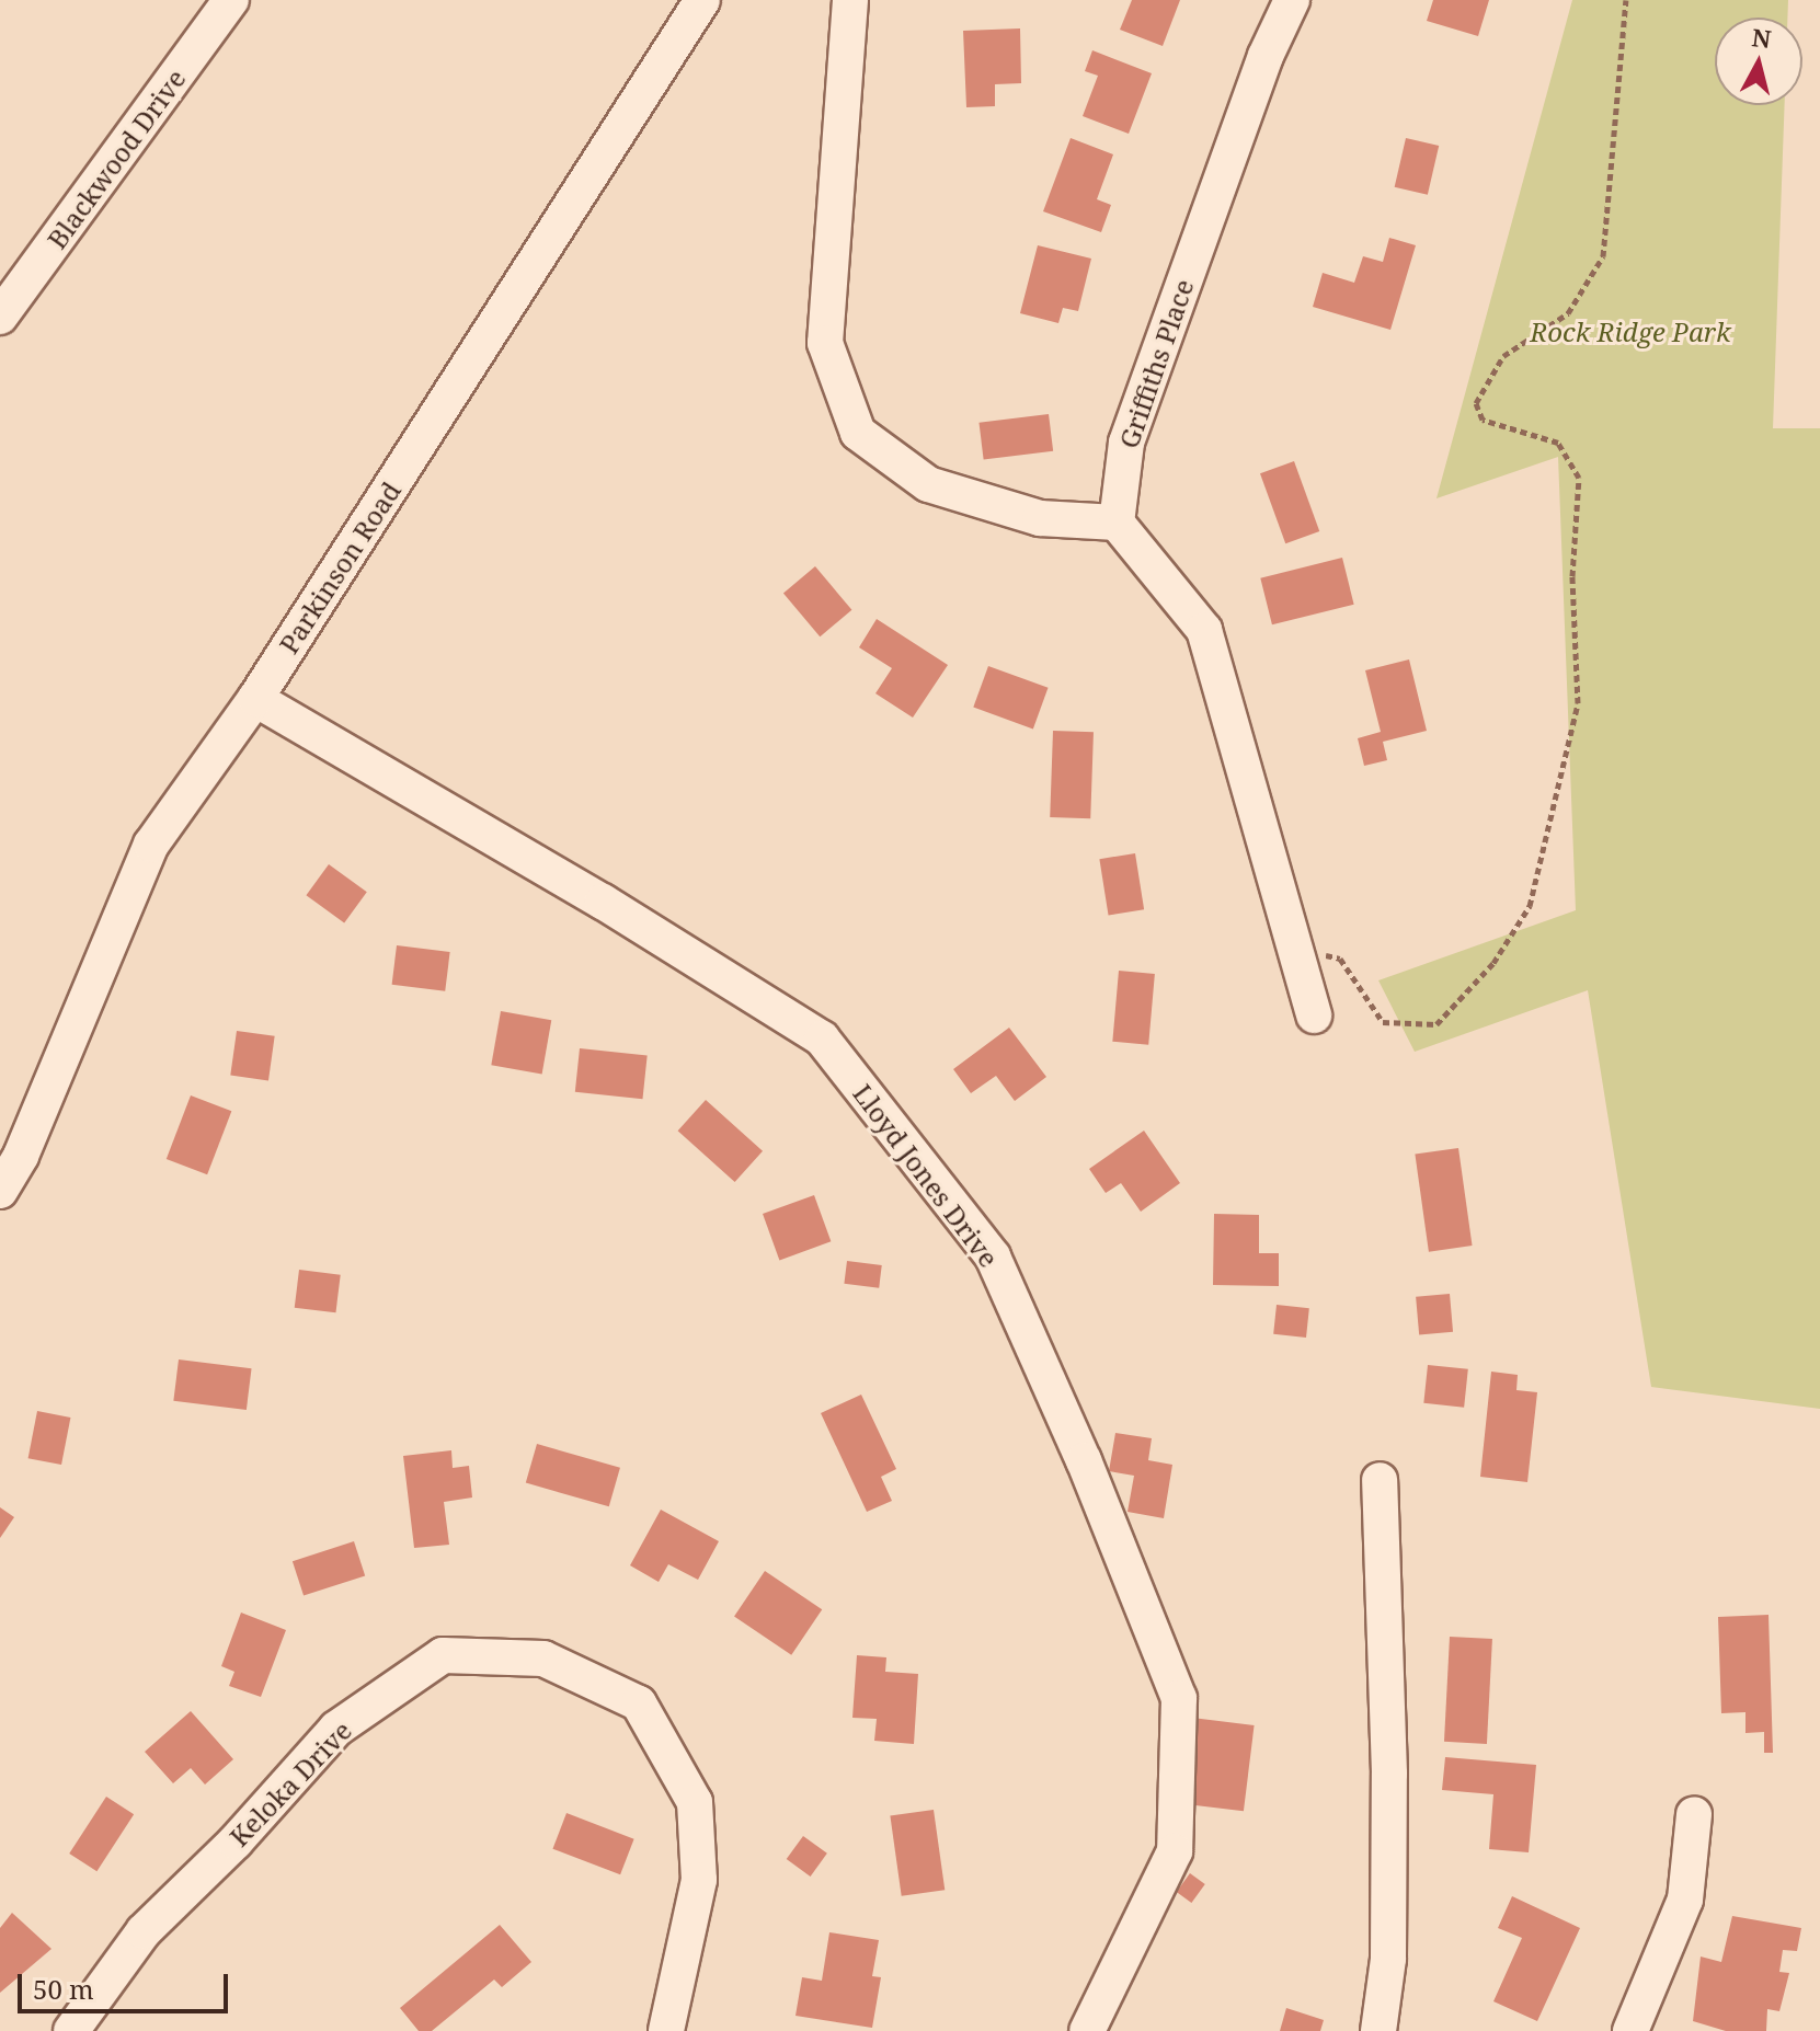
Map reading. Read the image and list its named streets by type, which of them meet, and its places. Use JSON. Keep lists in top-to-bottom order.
{
  "streets": {
    "street": [
      "Blackwood Drive",
      "Griffiths Place",
      "Parkinson Road",
      "Lloyd Jones Drive",
      "Keloka Drive"
    ]
  },
  "crossings": [
    ["Parkinson Road", "Lloyd Jones Drive"]
  ],
  "parks": ["Rock Ridge Park"],
  "scale_bar": "50 m",
  "north": "top"
}
